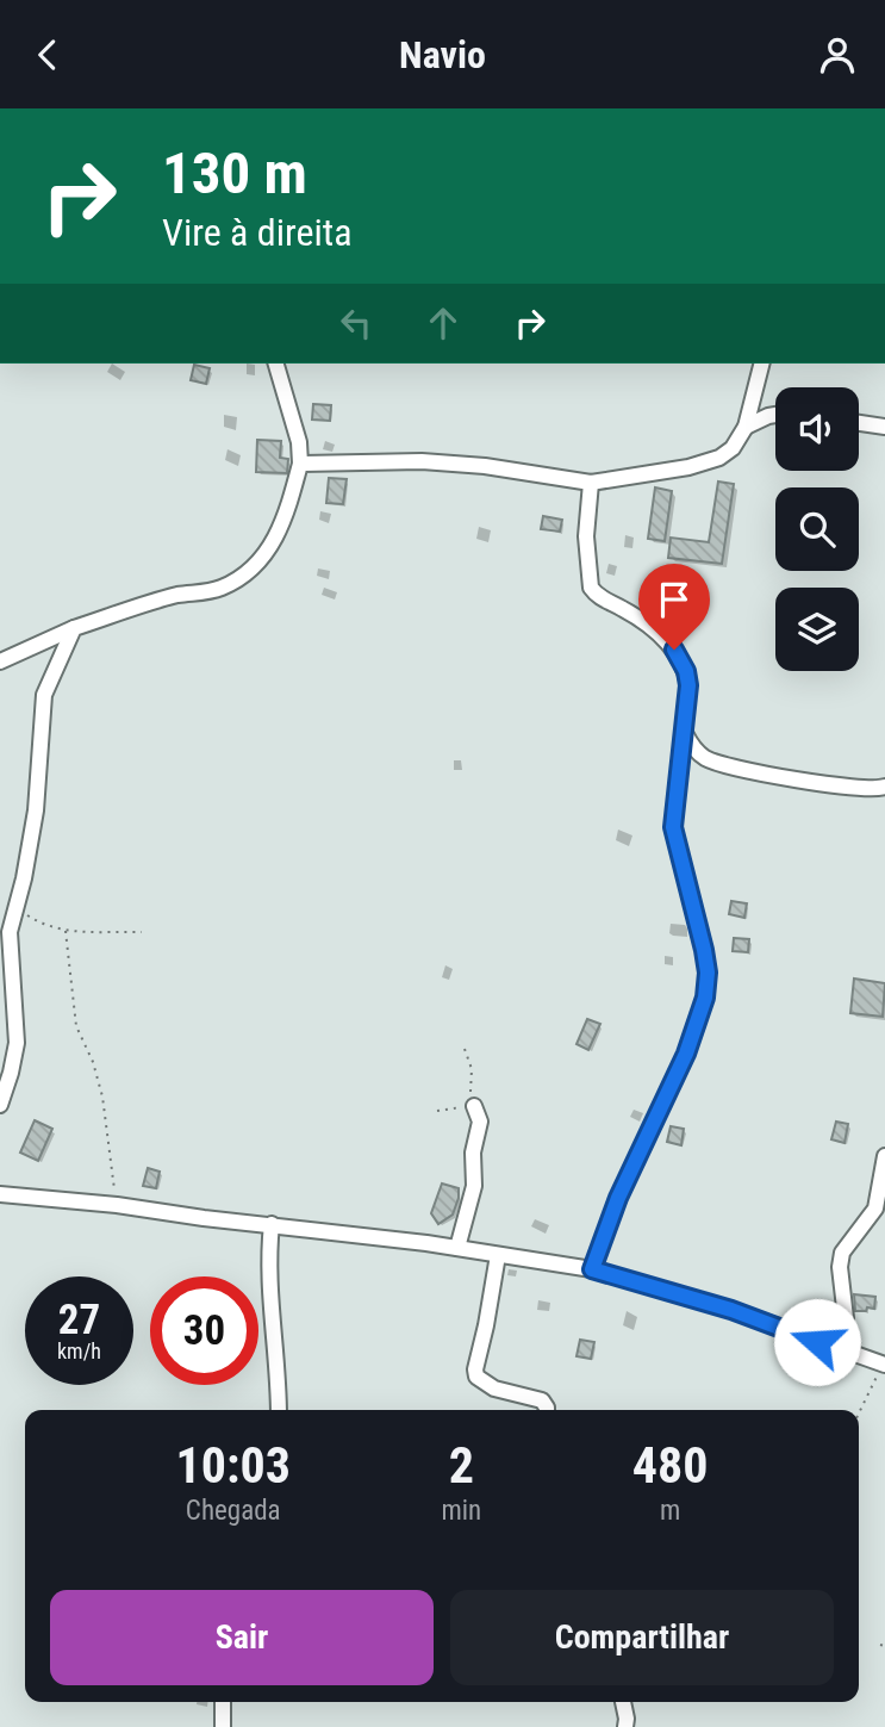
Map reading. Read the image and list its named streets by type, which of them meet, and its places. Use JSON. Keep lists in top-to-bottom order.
{
  "page": {
    "header": "Navio",
    "turn": ["130 m", "Vire à direita"],
    "speed": "27 km/h",
    "limit": "30",
    "eta": [
      "10:03",
      "Chegada",
      "2",
      "min",
      "480",
      "m"
    ],
    "buttons": ["Sair", "Compartilhar"]
  }
}
